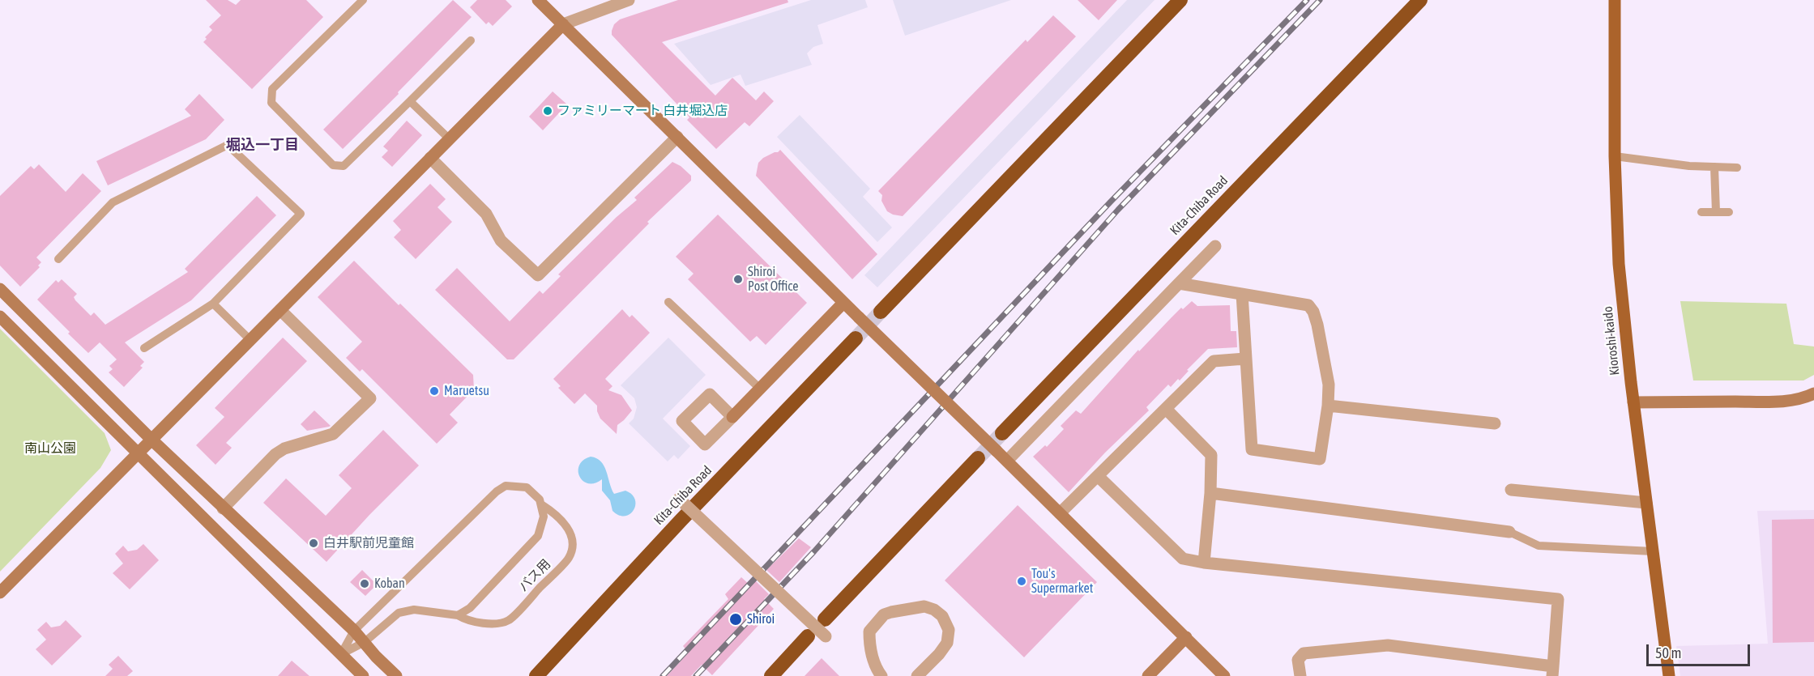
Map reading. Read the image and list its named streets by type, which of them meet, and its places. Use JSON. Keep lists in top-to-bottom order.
{
  "streets": {
    "highway": ["Kita-Chiba Road"],
    "main road": ["Kioroshi-kaido"],
    "lane": ["バス用"]
  },
  "districts": ["堀込一丁目"],
  "parks": ["南山公園"],
  "places": [
    "ファミリーマート 白井堀込店",
    "Shiroi Post Office",
    "Maruetsu",
    "白井駅前児童館",
    "Tou's Supermarket",
    "Koban",
    "Shiroi"
  ],
  "scale_bar": "50 m"
}
